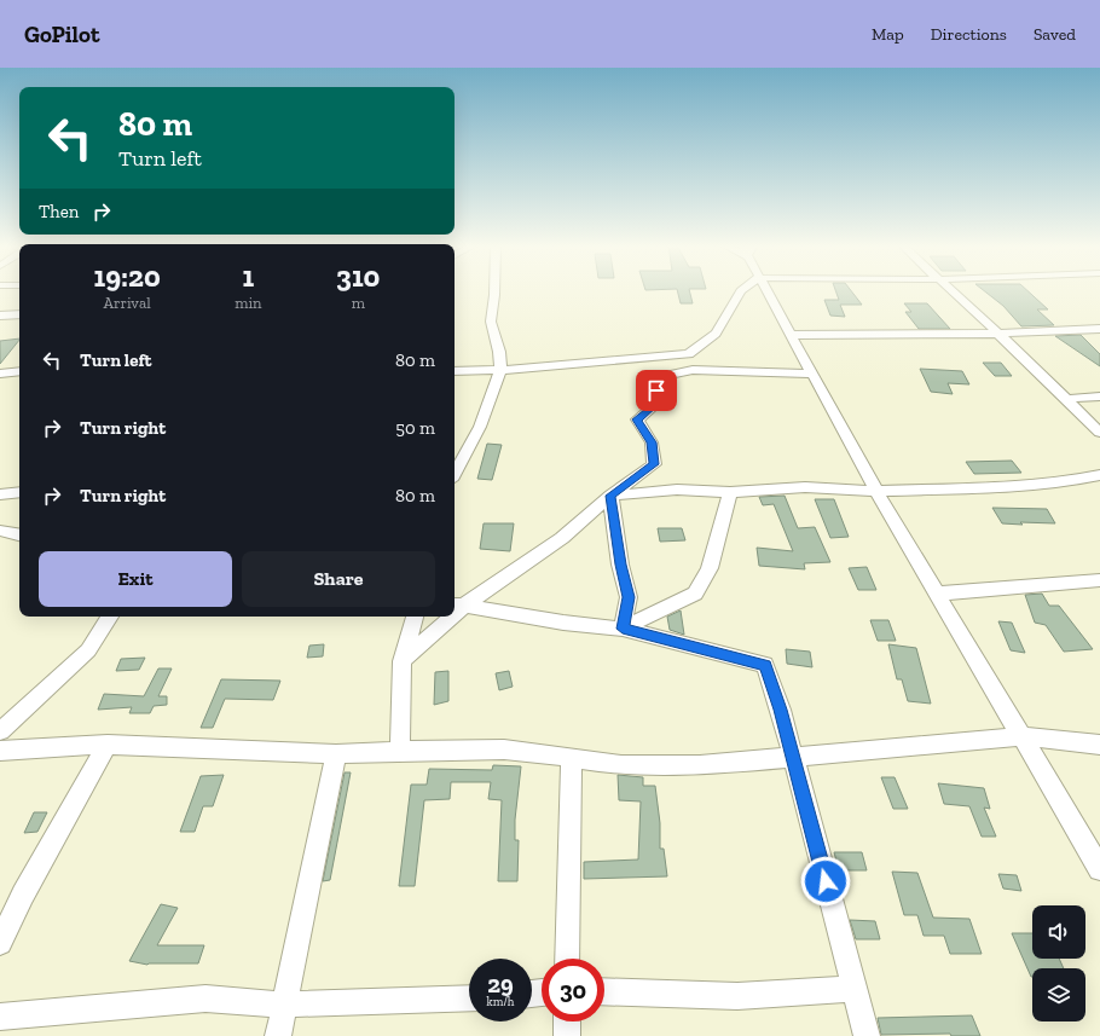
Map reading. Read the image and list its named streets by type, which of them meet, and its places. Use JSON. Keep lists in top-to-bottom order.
{
  "page": {
    "header": "GoPilot",
    "nav": ["Map", "Directions", "Saved"],
    "turn": ["80 m", "Turn left"],
    "then": "Then",
    "eta": [
      "19:20",
      "Arrival",
      "1",
      "min",
      "310",
      "m"
    ],
    "list": [
      {
        "name": "Turn left",
        "value": "80 m"
      },
      {
        "name": "Turn right",
        "value": "50 m"
      },
      {
        "name": "Turn right",
        "value": "80 m"
      }
    ],
    "buttons": ["Exit", "Share"],
    "speed": "29 km/h",
    "limit": "30"
  }
}
